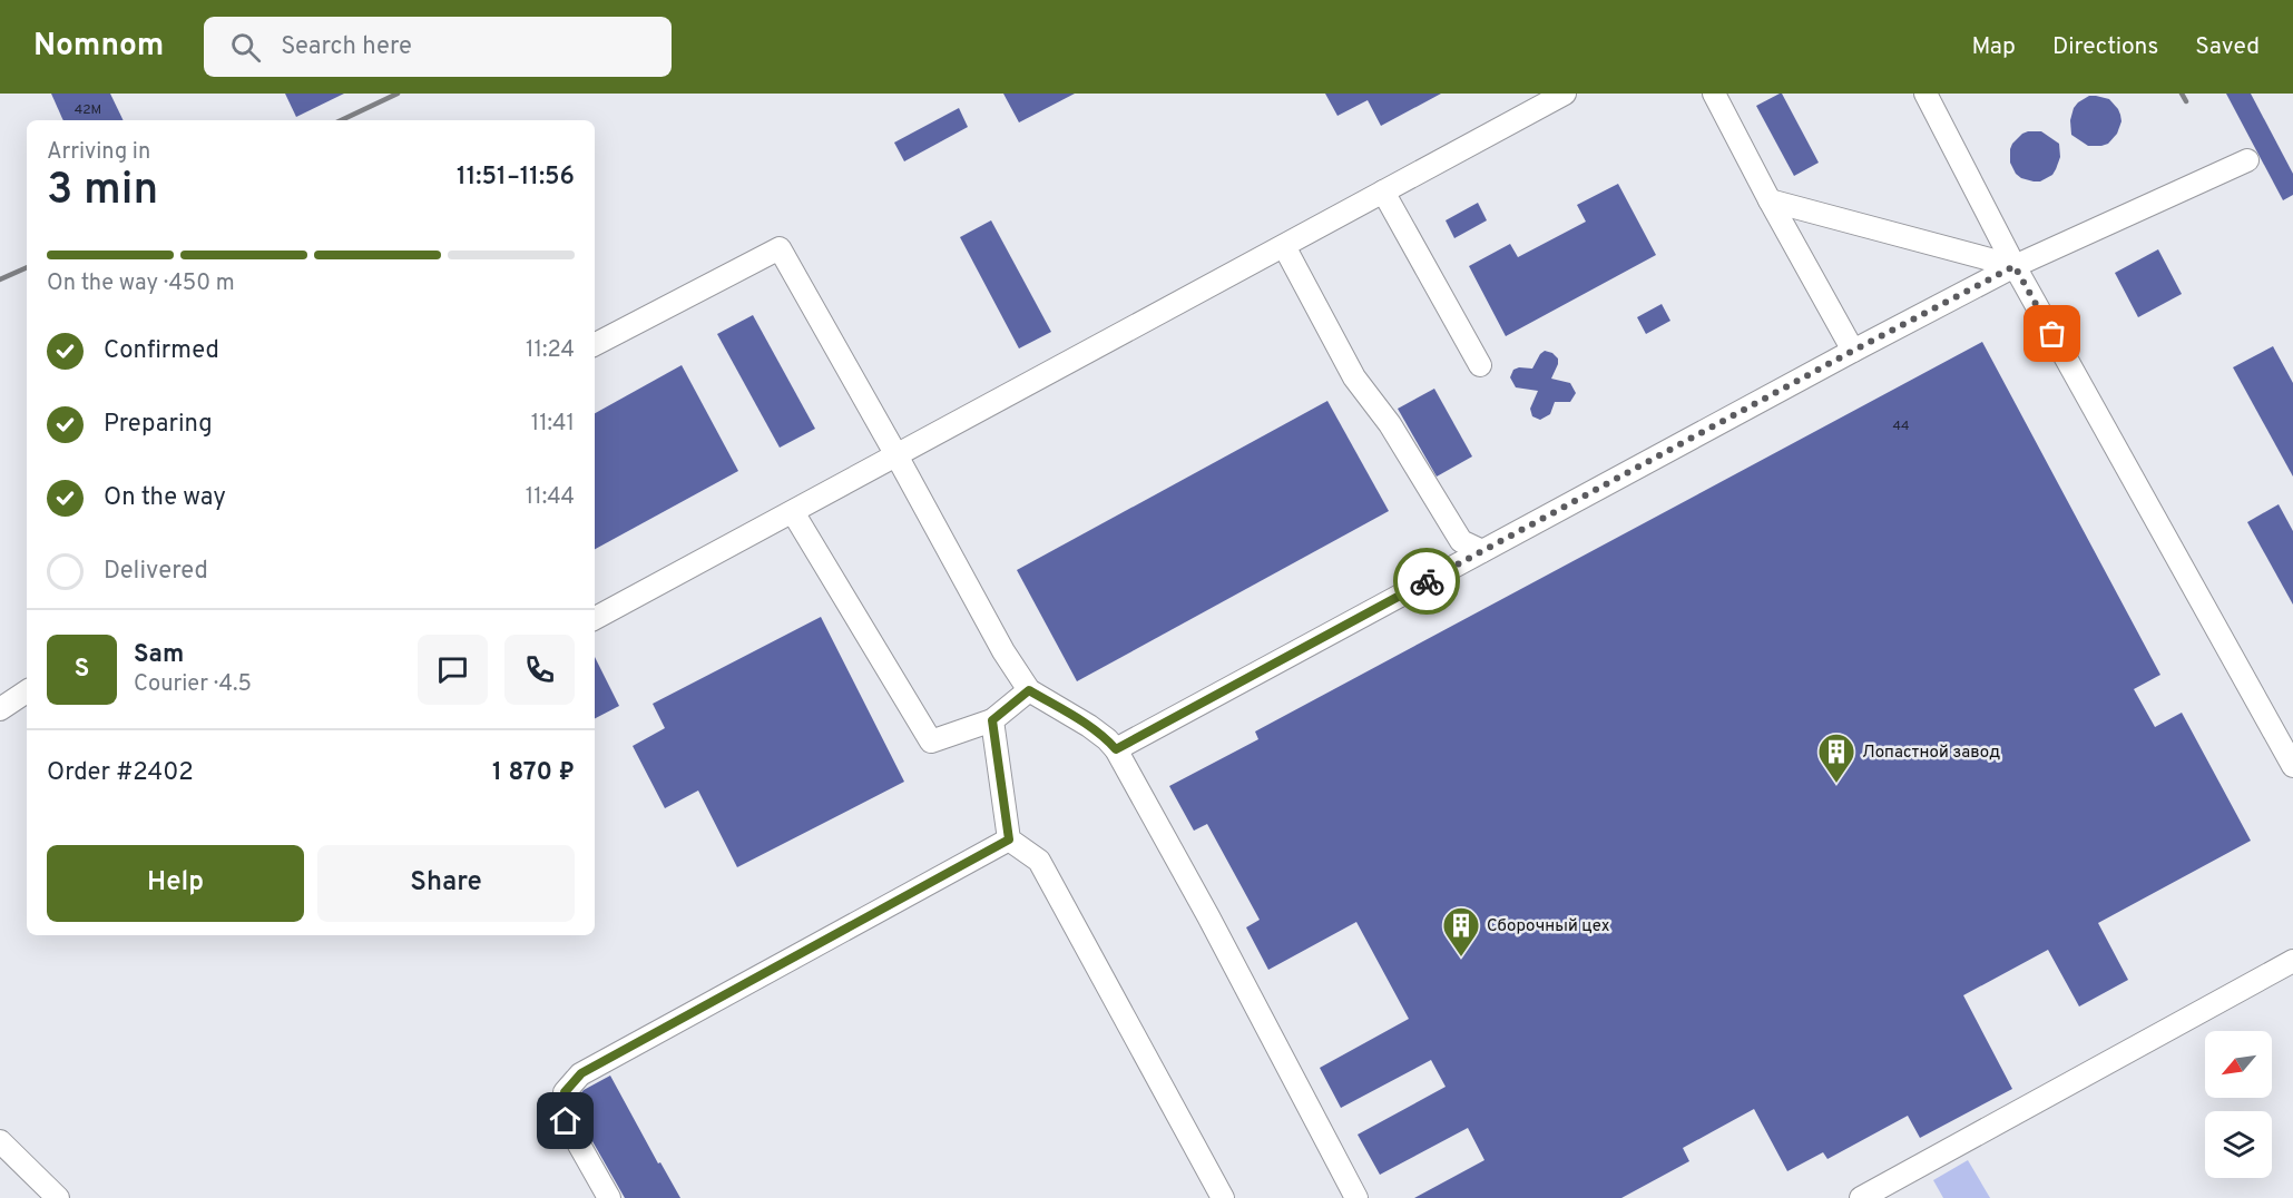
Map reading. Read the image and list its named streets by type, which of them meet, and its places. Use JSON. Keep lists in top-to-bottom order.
{
  "places": {
    "building": ["Лопастной завод", "Сборочный цех"]
  },
  "house_numbers": ["42М", "44"],
  "north": "bottom left",
  "page": {
    "header": "Nomnom",
    "search": "Search here",
    "nav": ["Map", "Directions", "Saved"],
    "heading": ["3 min", "Arriving in", "11:51–11:56"],
    "panel": [
      "Sam",
      "Courier · 4.5",
      "Order #2402",
      "1 870 ₽"
    ],
    "bar": "On the way · 450 m",
    "list": [
      ["Confirmed", "11:24"],
      ["Preparing", "11:41"],
      ["On the way", "11:44"],
      "Delivered"
    ],
    "round": "S",
    "buttons": ["Help", "Share"]
  }
}
